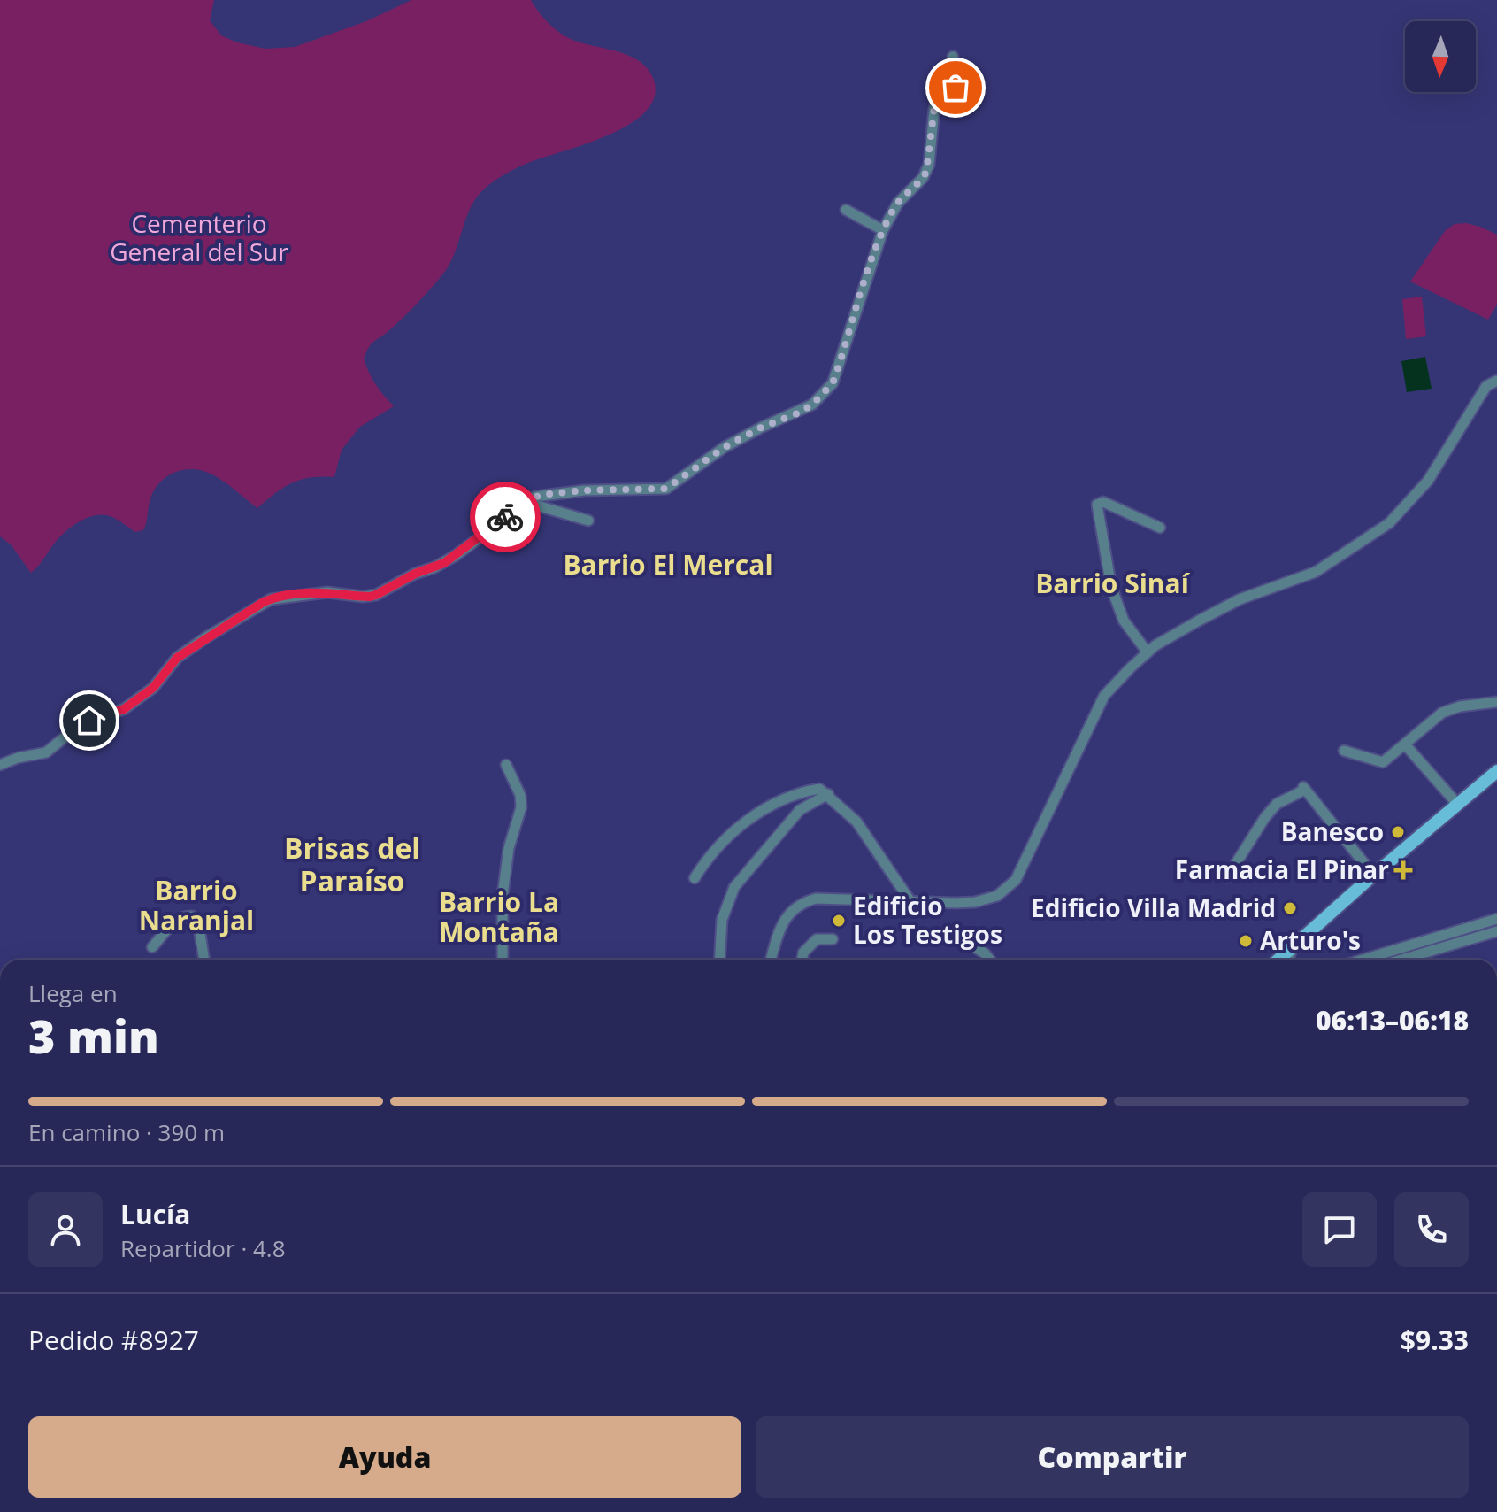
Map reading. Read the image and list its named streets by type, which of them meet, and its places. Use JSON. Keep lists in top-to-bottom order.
{
  "districts": [
    "Barrio El Mercal",
    "Barrio Sinaí",
    "Brisas del Paraíso",
    "Barrio Naranjal",
    "Barrio La Montaña"
  ],
  "parks": ["Cementerio General del Sur"],
  "places": {
    "other": [
      "Banesco",
      "Edificio Villa Madrid",
      "Edificio Los Testigos",
      "Arturo's"
    ],
    "health": ["Farmacia El Pinar"]
  },
  "north": "bottom",
  "page": {
    "heading": ["3 min", "Llega en", "06:13–06:18"],
    "panel": [
      "Lucía",
      "Repartidor · 4.8",
      "Pedido #8927",
      "$9.33"
    ],
    "bar": "En camino · 390 m",
    "buttons": ["Ayuda", "Compartir"]
  }
}
